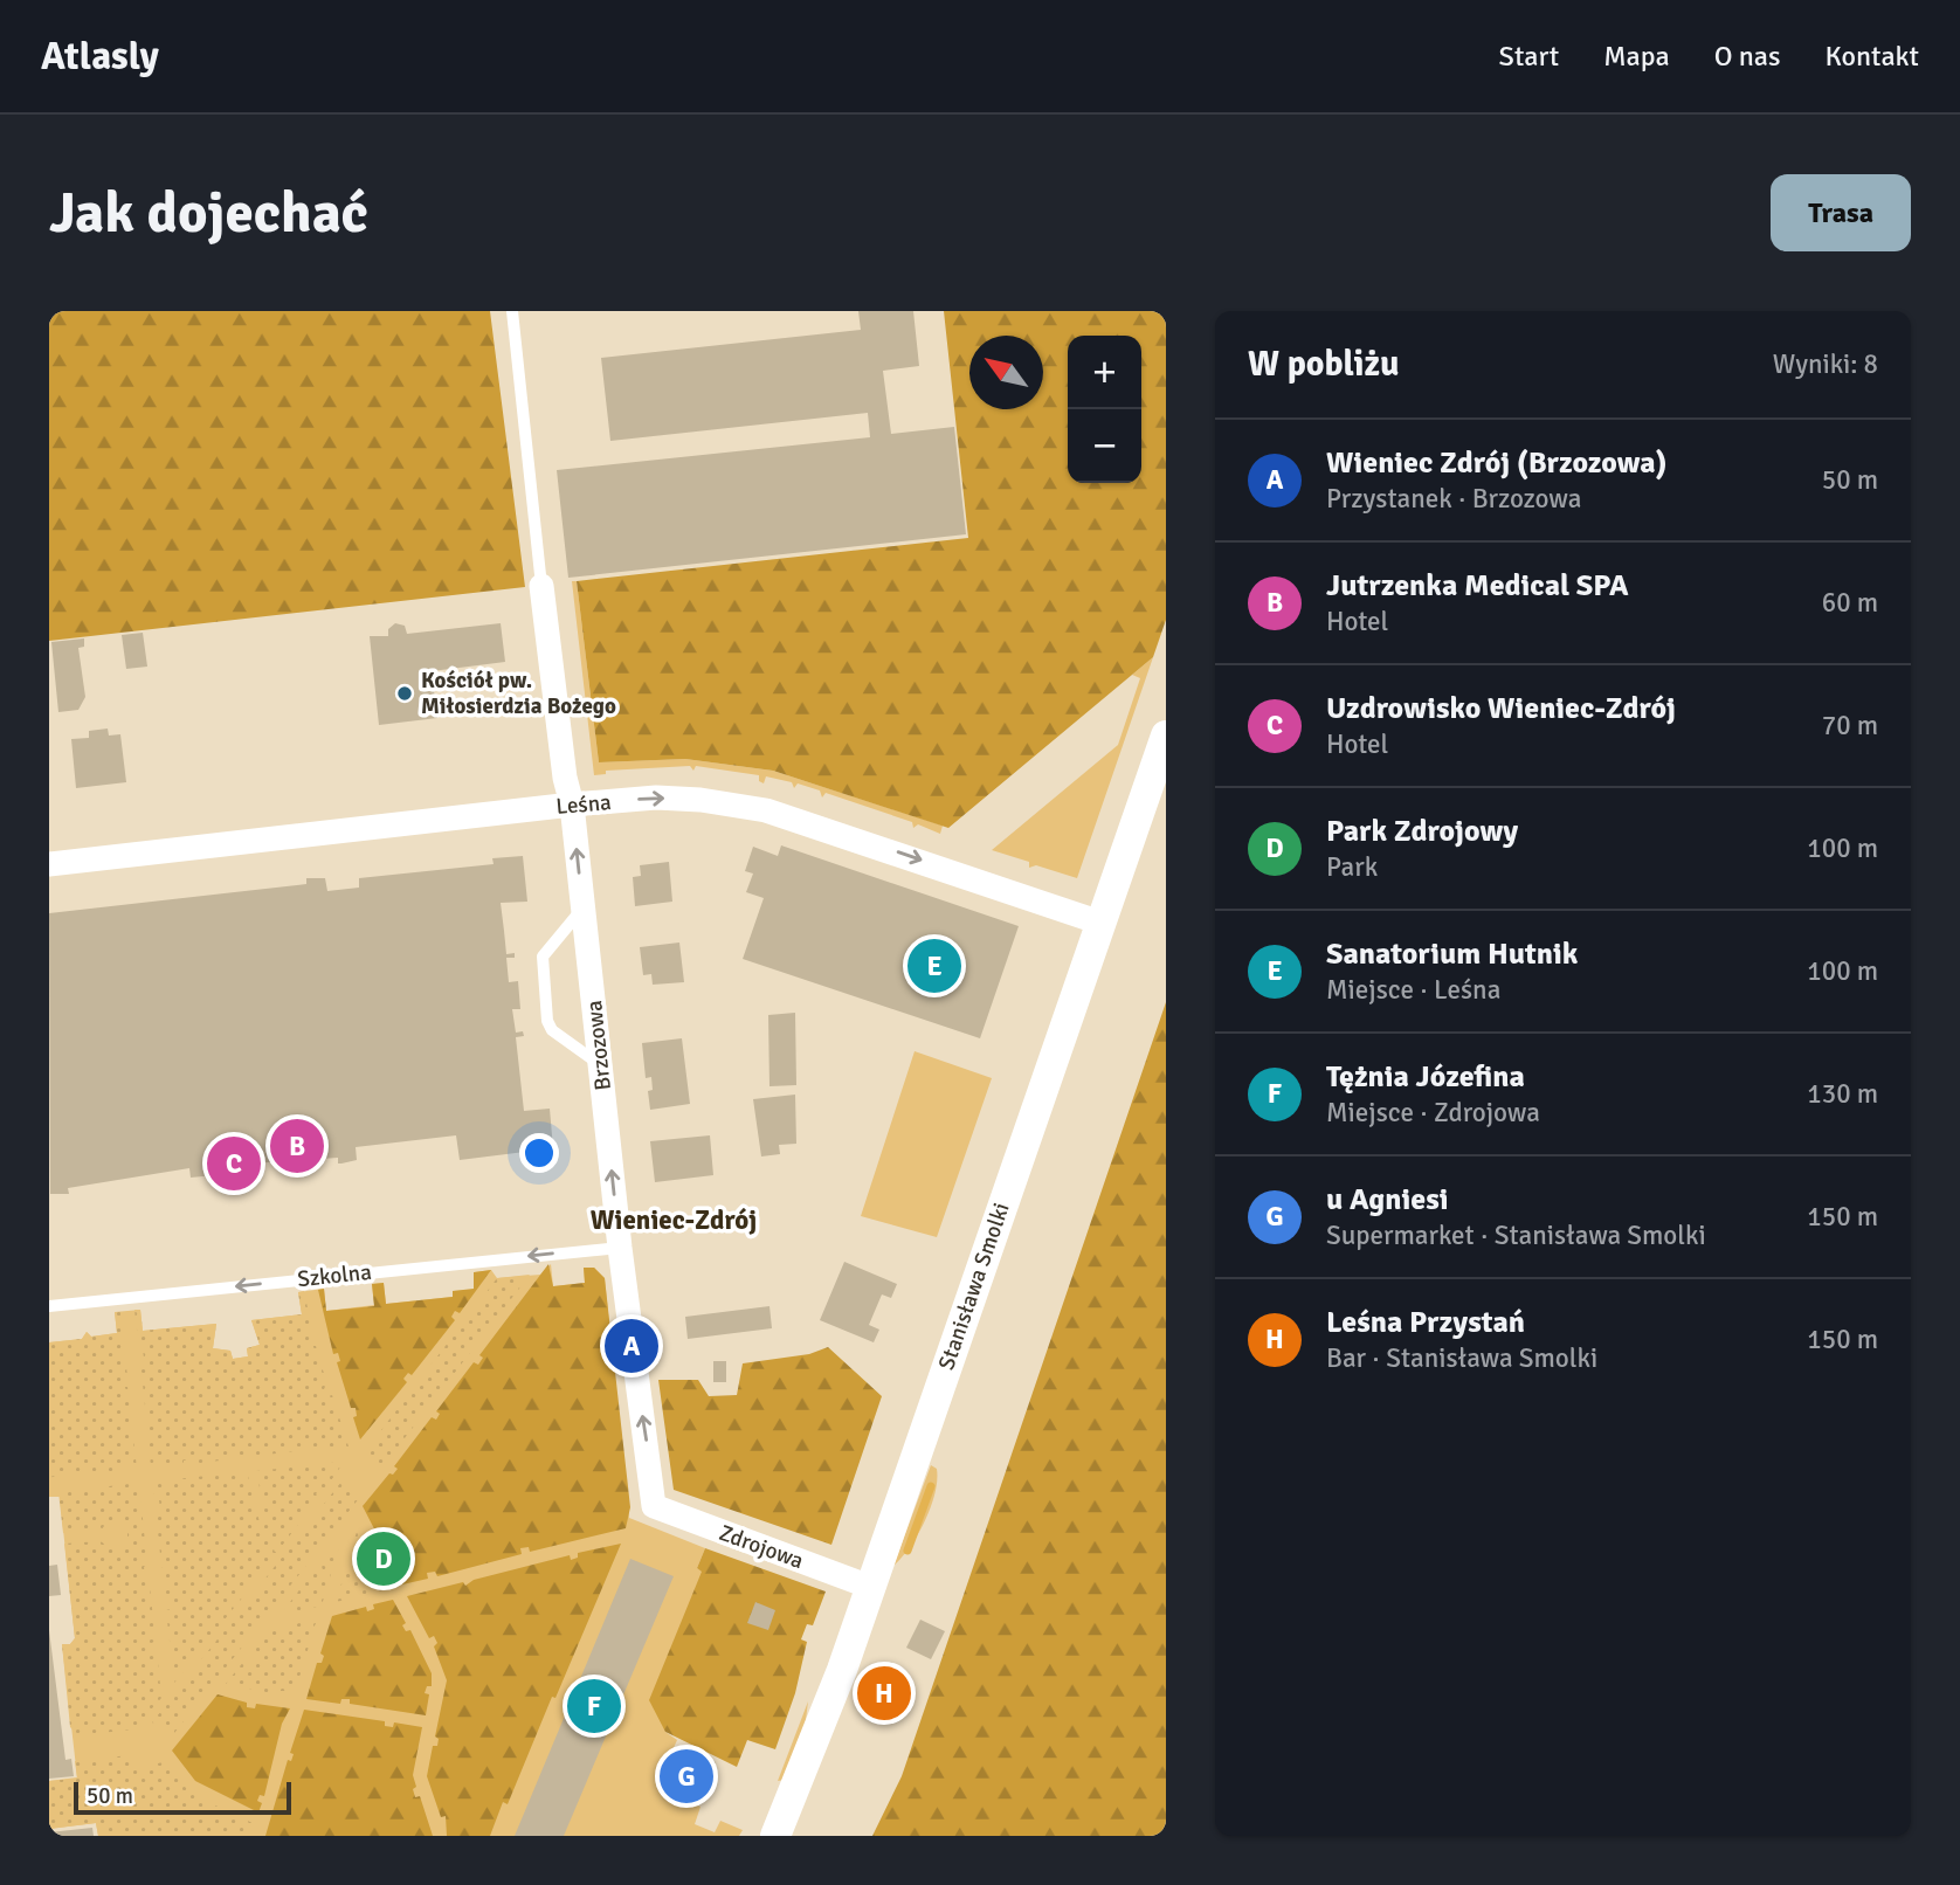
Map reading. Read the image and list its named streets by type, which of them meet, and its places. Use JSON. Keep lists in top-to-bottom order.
{
  "streets": {
    "street": [
      "Leśna",
      "Brzozowa",
      "Stanisława Smolki",
      "Zdrojowa"
    ],
    "lane": ["Szkolna"]
  },
  "crossings": [
    ["Leśna", "Brzozowa"],
    ["Leśna", "Stanisława Smolki"],
    ["Brzozowa", "Szkolna"],
    ["Brzozowa", "Zdrojowa"],
    ["Stanisława Smolki", "Zdrojowa"]
  ],
  "one_way": ["Leśna", "Brzozowa", "Szkolna"],
  "districts": ["Wieniec-Zdrój"],
  "places": ["Kościół pw. Miłosierdzia Bożego"],
  "scale_bar": "50 m",
  "north": "top left",
  "page": {
    "header": "Atlasly",
    "nav": [
      "Start",
      "Mapa",
      "O nas",
      "Kontakt"
    ],
    "buttons": "Trasa",
    "title": "Jak dojechać",
    "heading": ["W pobliżu", "Wyniki: 8"],
    "map_buttons": ["+", "−"],
    "list": [
      {
        "mark": "A",
        "name": "Wieniec Zdrój (Brzozowa)",
        "note": "Przystanek · Brzozowa",
        "value": "50 m"
      },
      {
        "mark": "B",
        "name": "Jutrzenka Medical SPA",
        "note": "Hotel",
        "value": "60 m"
      },
      {
        "mark": "C",
        "name": "Uzdrowisko Wieniec-Zdrój",
        "note": "Hotel",
        "value": "70 m"
      },
      {
        "mark": "D",
        "name": "Park Zdrojowy",
        "note": "Park",
        "value": "100 m"
      },
      {
        "mark": "E",
        "name": "Sanatorium Hutnik",
        "note": "Miejsce · Leśna",
        "value": "100 m"
      },
      {
        "mark": "F",
        "name": "Tężnia Józefina",
        "note": "Miejsce · Zdrojowa",
        "value": "130 m"
      },
      {
        "mark": "G",
        "name": "u Agniesi",
        "note": "Supermarket · Stanisława Smolki",
        "value": "150 m"
      },
      {
        "mark": "H",
        "name": "Leśna Przystań",
        "note": "Bar · Stanisława Smolki",
        "value": "150 m"
      }
    ],
    "pins": [
      "E",
      "B",
      "C",
      "A",
      "D",
      "H",
      "F",
      "G"
    ],
    "scale": "50 m"
  }
}
